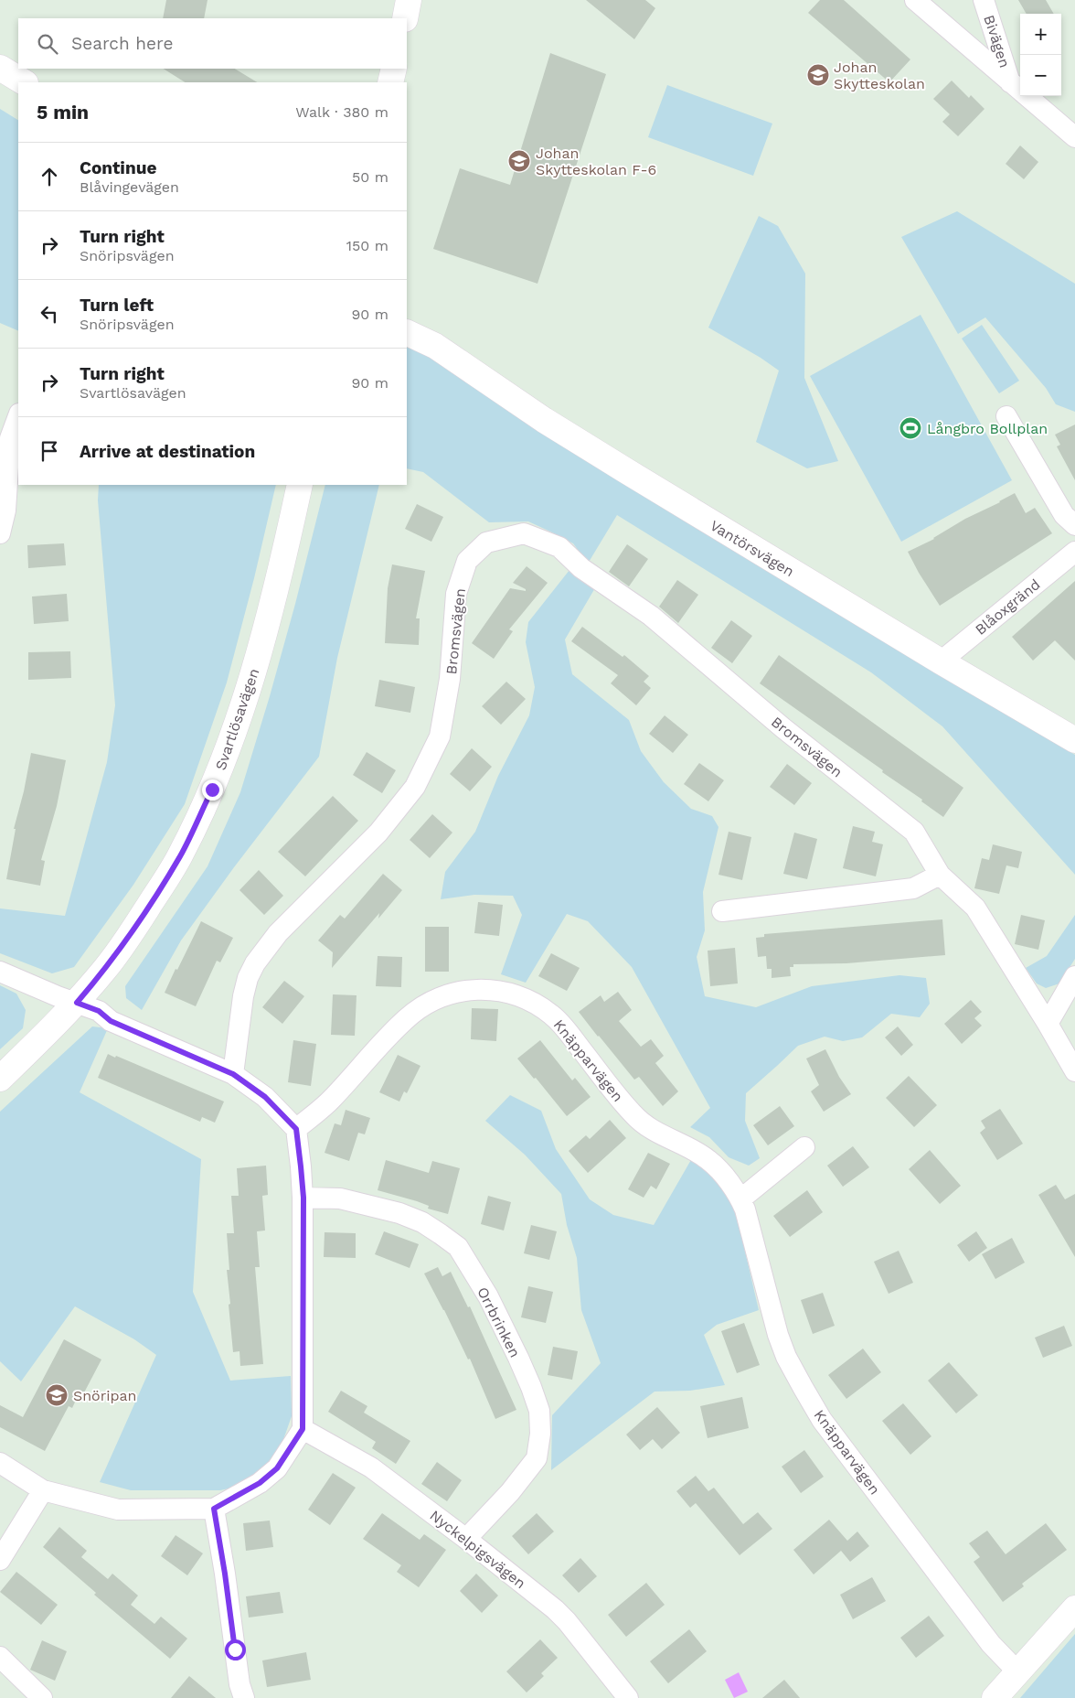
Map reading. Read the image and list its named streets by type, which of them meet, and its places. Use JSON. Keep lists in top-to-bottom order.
{
  "streets": {
    "street": [
      "Bivägen",
      "Vantörsvägen",
      "Blåoxgränd",
      "Bromsvägen",
      "Svartlösavägen",
      "Knäpparvägen",
      "Orrbrinken",
      "Nyckelpigsvägen"
    ]
  },
  "crossings": [
    ["Vantörsvägen", "Blåoxgränd"],
    ["Orrbrinken", "Nyckelpigsvägen"]
  ],
  "places": {
    "school or university": ["Johan Skytteskolan", "Johan Skytteskolan F-6", "Snöripan"],
    "sports": ["Långbro Bollplan"]
  },
  "page": {
    "map_buttons": ["+", "−"],
    "search": "Search here",
    "heading": ["5 min", "Walk · 380 m"],
    "list": [
      ["Continue", "Blåvingevägen", "50 m"],
      ["Turn right", "Snöripsvägen", "150 m"],
      ["Turn left", "Snöripsvägen", "90 m"],
      ["Turn right", "Svartlösavägen", "90 m"],
      "Arrive at destination"
    ]
  }
}
